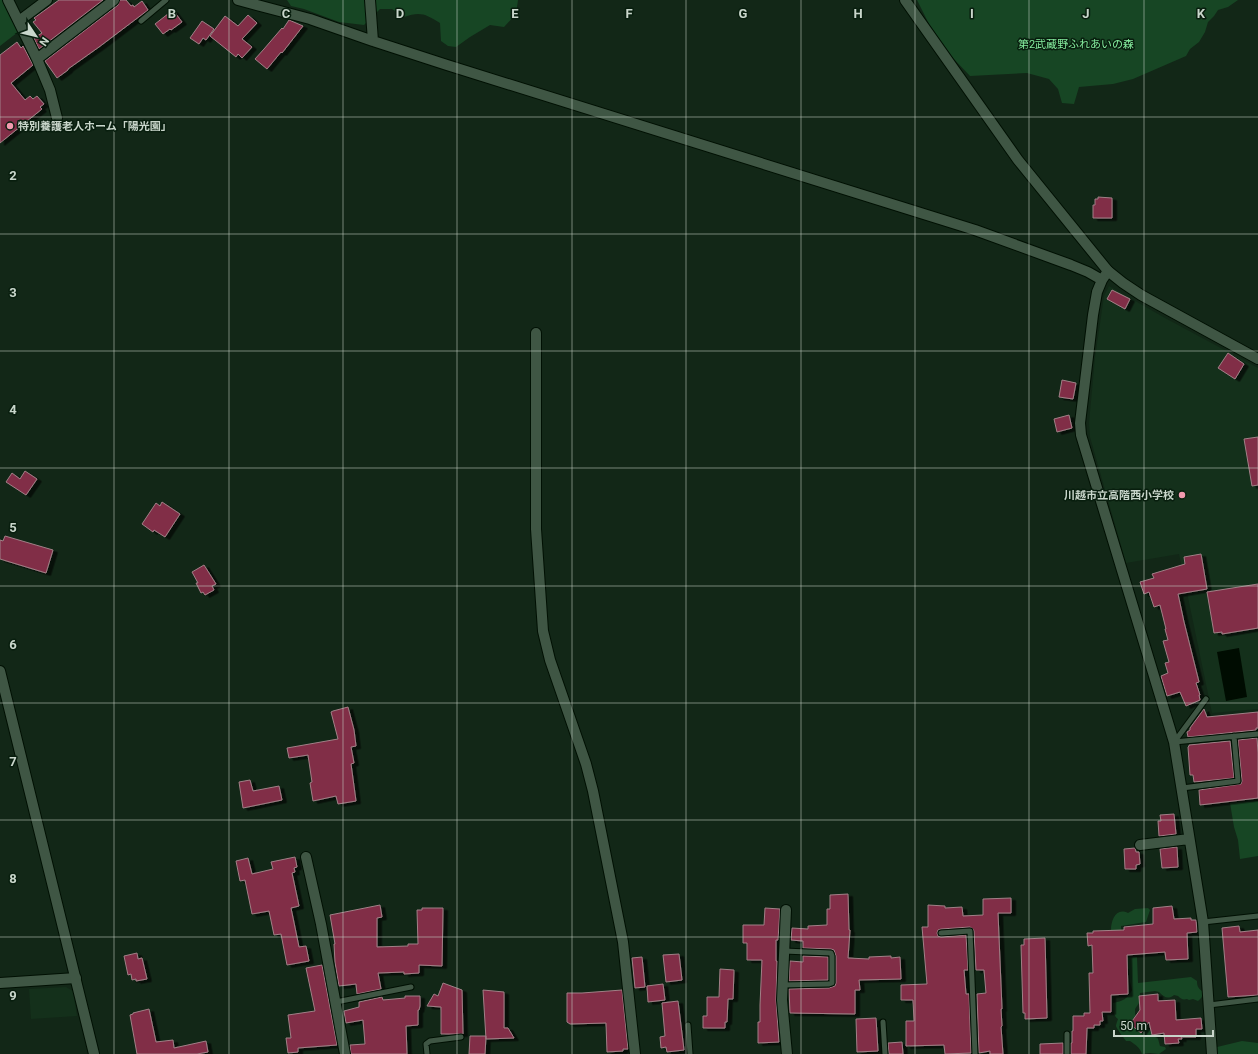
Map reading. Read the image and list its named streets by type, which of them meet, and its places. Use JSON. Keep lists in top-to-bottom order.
{
  "parks": ["第2武蔵野ふれあいの森"],
  "places": ["特別養護老人ホーム「陽光園」", "川越市立高階西小学校"],
  "scale_bar": "50 m",
  "north": "bottom right",
  "grid": {
    "columns": [
      "B",
      "C",
      "D",
      "E",
      "F",
      "G",
      "H",
      "I",
      "J",
      "K"
    ],
    "rows": [
      "2",
      "3",
      "4",
      "5",
      "6",
      "7",
      "8",
      "9"
    ]
  }
}
